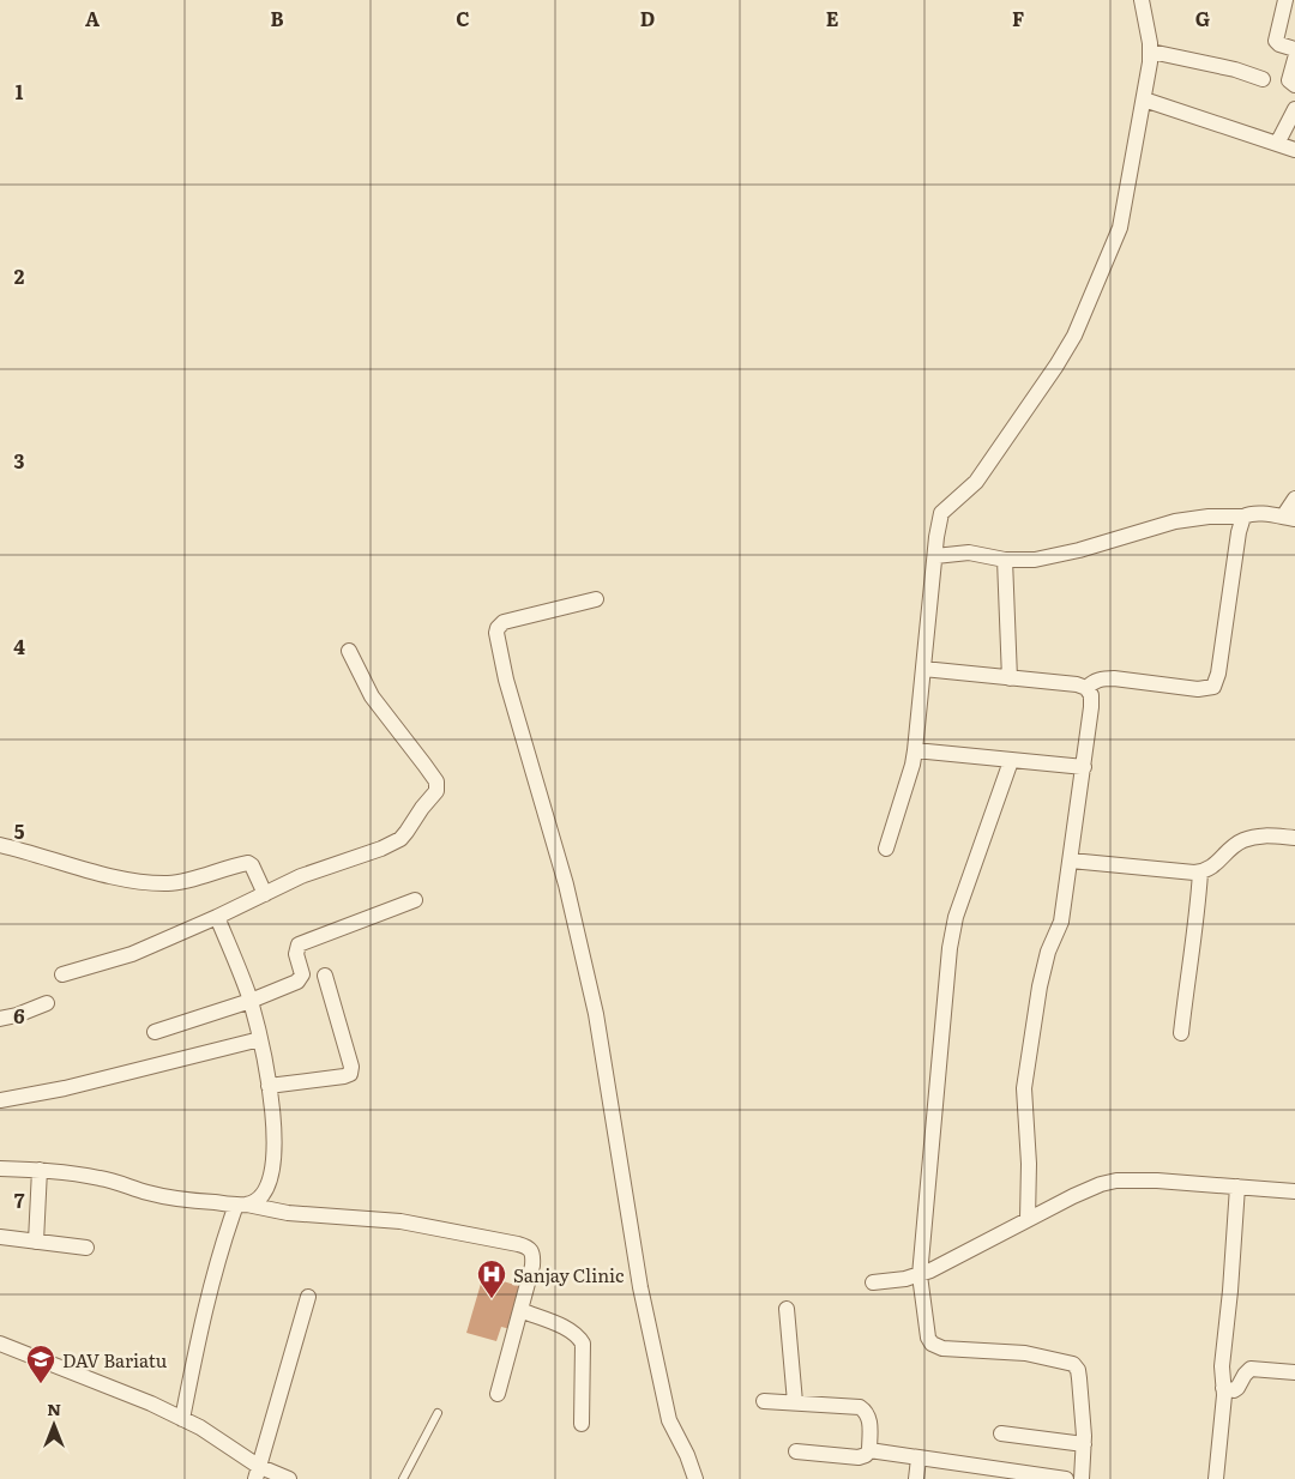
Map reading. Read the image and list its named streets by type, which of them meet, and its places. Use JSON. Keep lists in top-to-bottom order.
{
  "places": {
    "hospital": ["Sanjay Clinic"],
    "school or university": ["DAV Bariatu"]
  },
  "north": "top",
  "grid": {
    "columns": [
      "A",
      "B",
      "C",
      "D",
      "E",
      "F",
      "G"
    ],
    "rows": [
      "1",
      "2",
      "3",
      "4",
      "5",
      "6",
      "7"
    ]
  }
}
